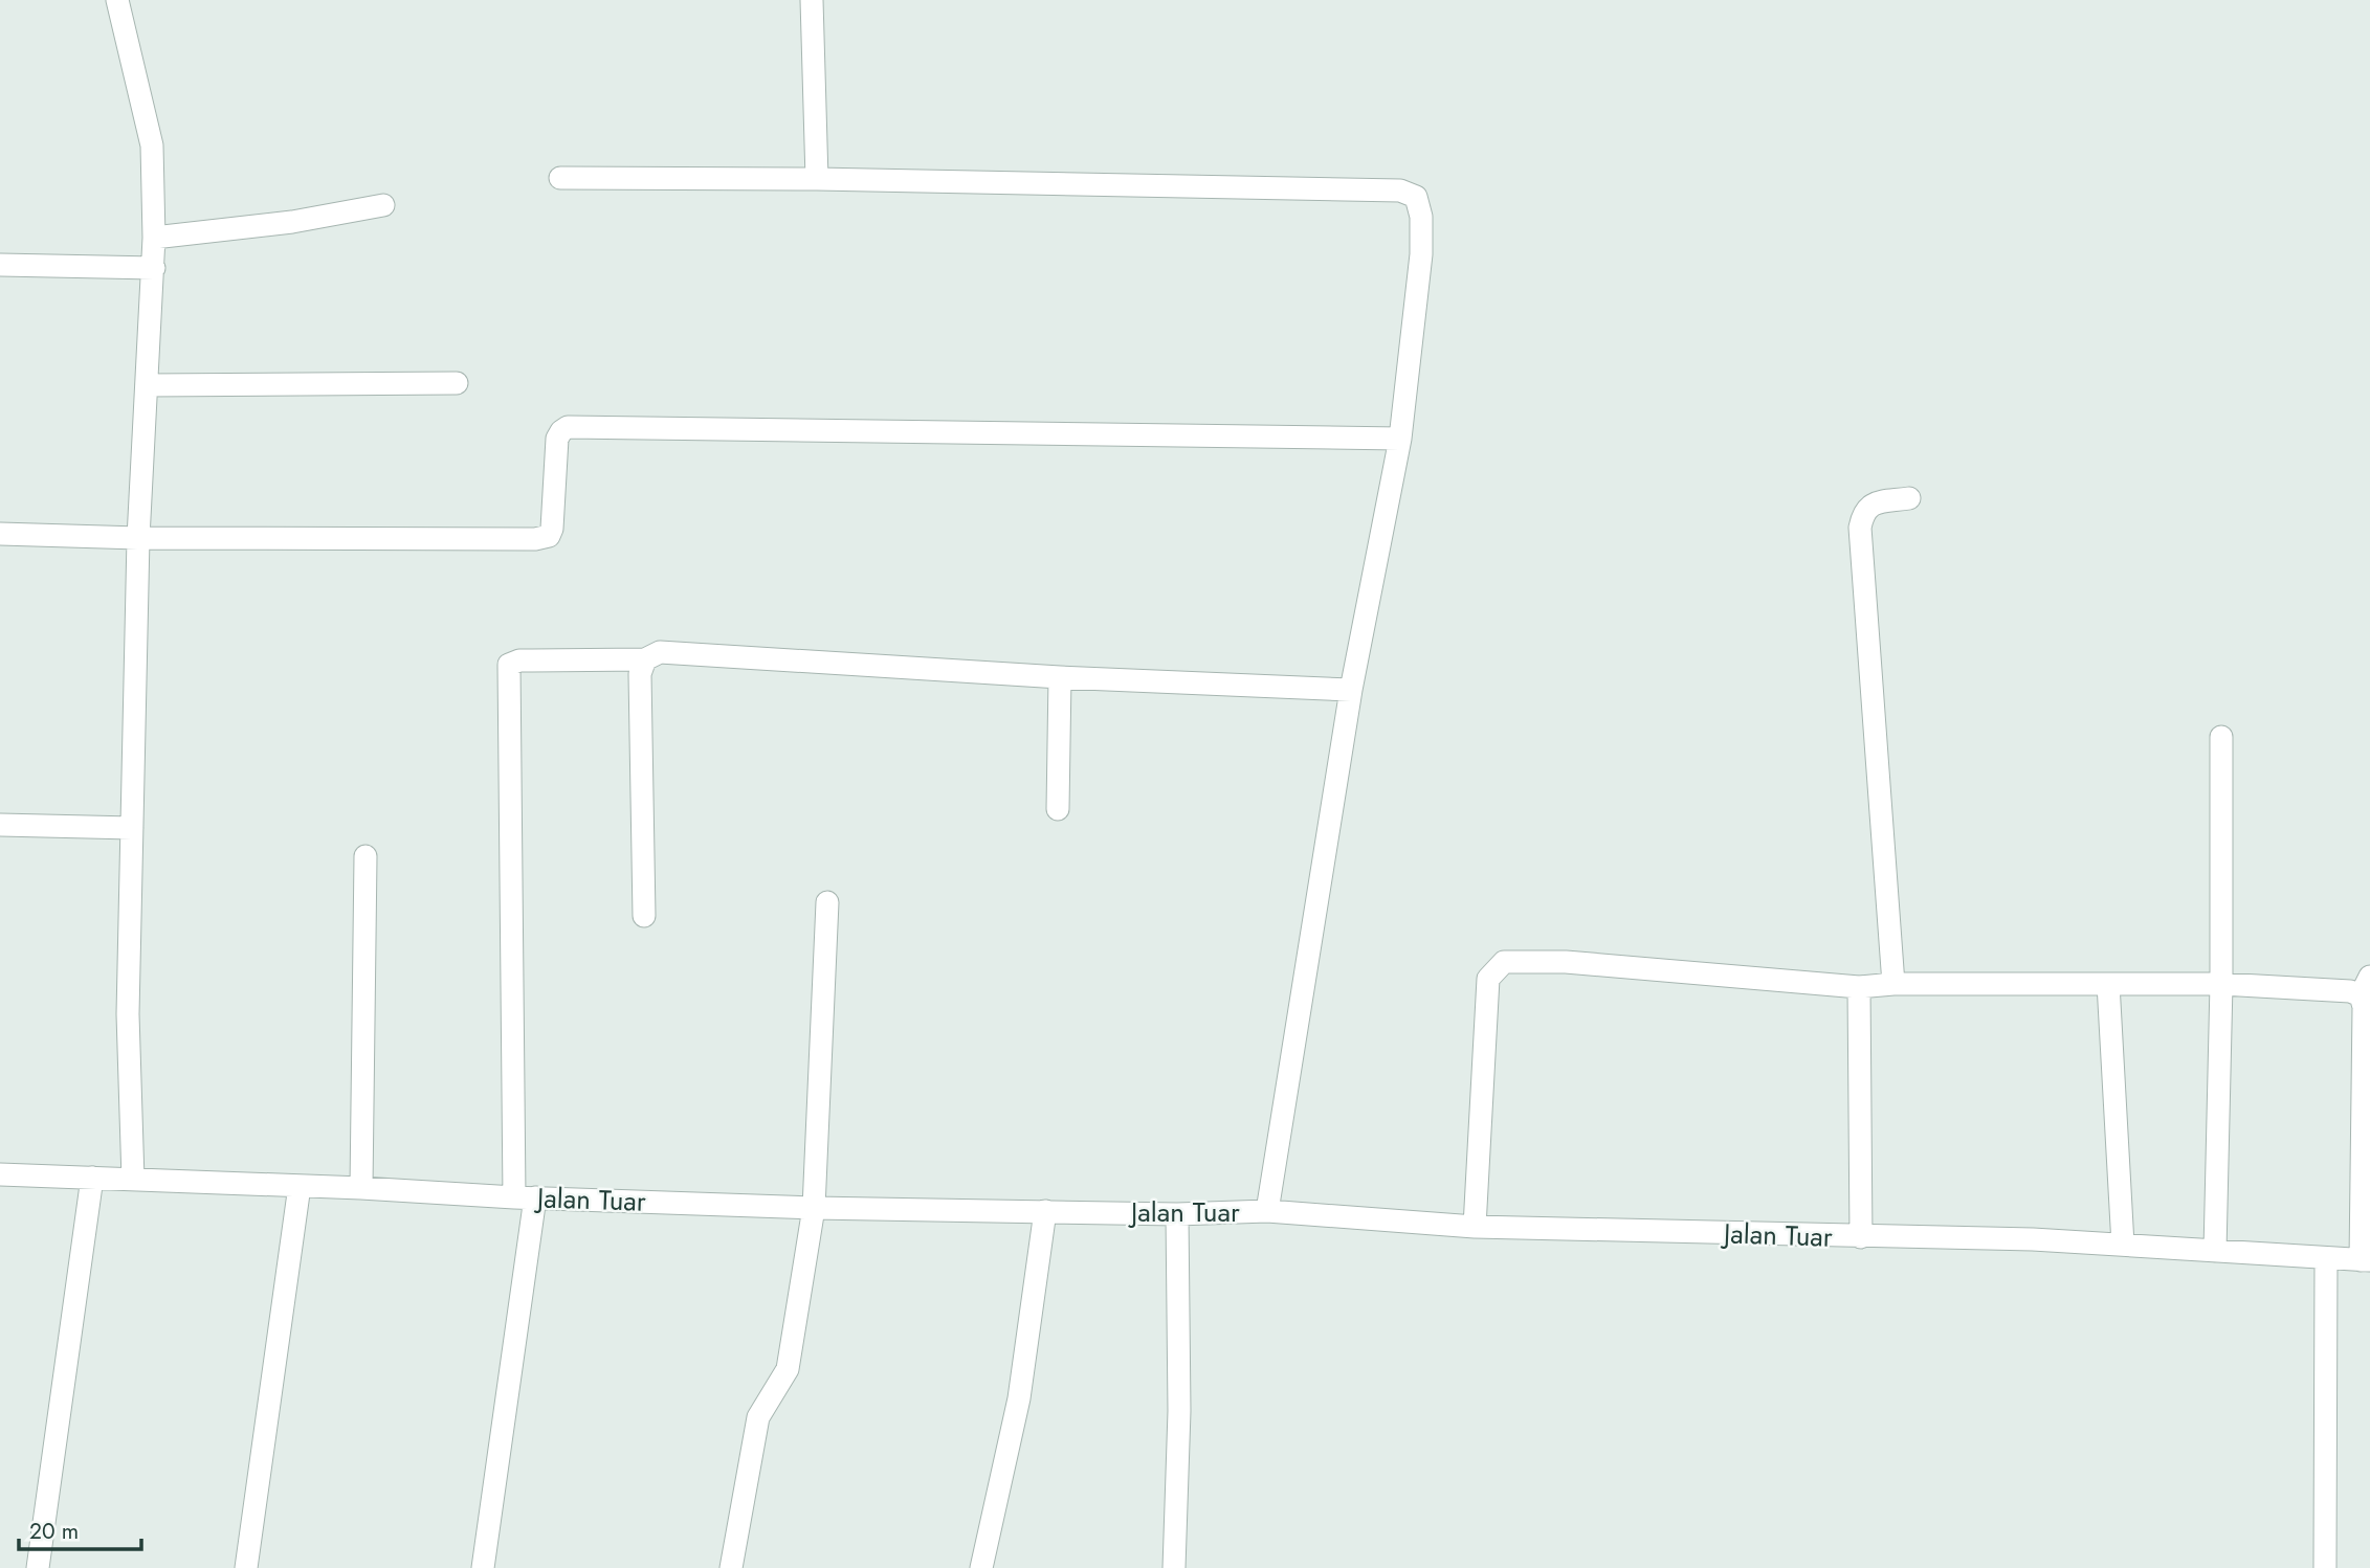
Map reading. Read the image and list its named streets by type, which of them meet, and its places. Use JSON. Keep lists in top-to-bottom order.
{
  "streets": {
    "street": ["Jalan Tuar"]
  },
  "scale_bar": "20 m"
}
